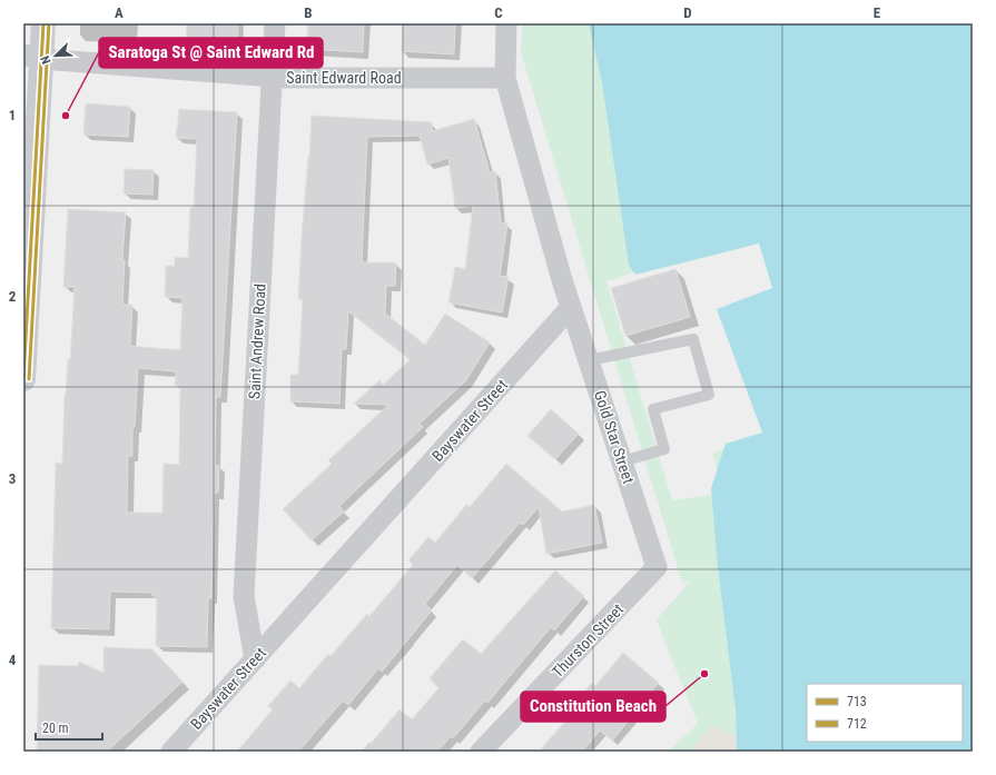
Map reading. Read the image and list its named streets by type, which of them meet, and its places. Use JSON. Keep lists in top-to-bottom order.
{
  "streets": {
    "street": [
      "Saint Edward Road",
      "Saint Andrew Road",
      "Bayswater Street",
      "Gold Star Street",
      "Thurston Street"
    ]
  },
  "crossings": [
    ["Saint Edward Road", "Saint Andrew Road"],
    ["Saint Andrew Road", "Bayswater Street"],
    ["Bayswater Street", "Gold Star Street"],
    ["Gold Star Street", "Thurston Street"]
  ],
  "places": ["Saratoga St @ Saint Edward Rd", "Constitution Beach"],
  "lines": ["transit line 713", "transit line 712"],
  "legend": ["713", "712"],
  "scale_bar": "20 m",
  "north": "bottom left",
  "grid": {
    "columns": [
      "A",
      "B",
      "C",
      "D",
      "E"
    ],
    "rows": [
      "1",
      "2",
      "3",
      "4"
    ]
  }
}
